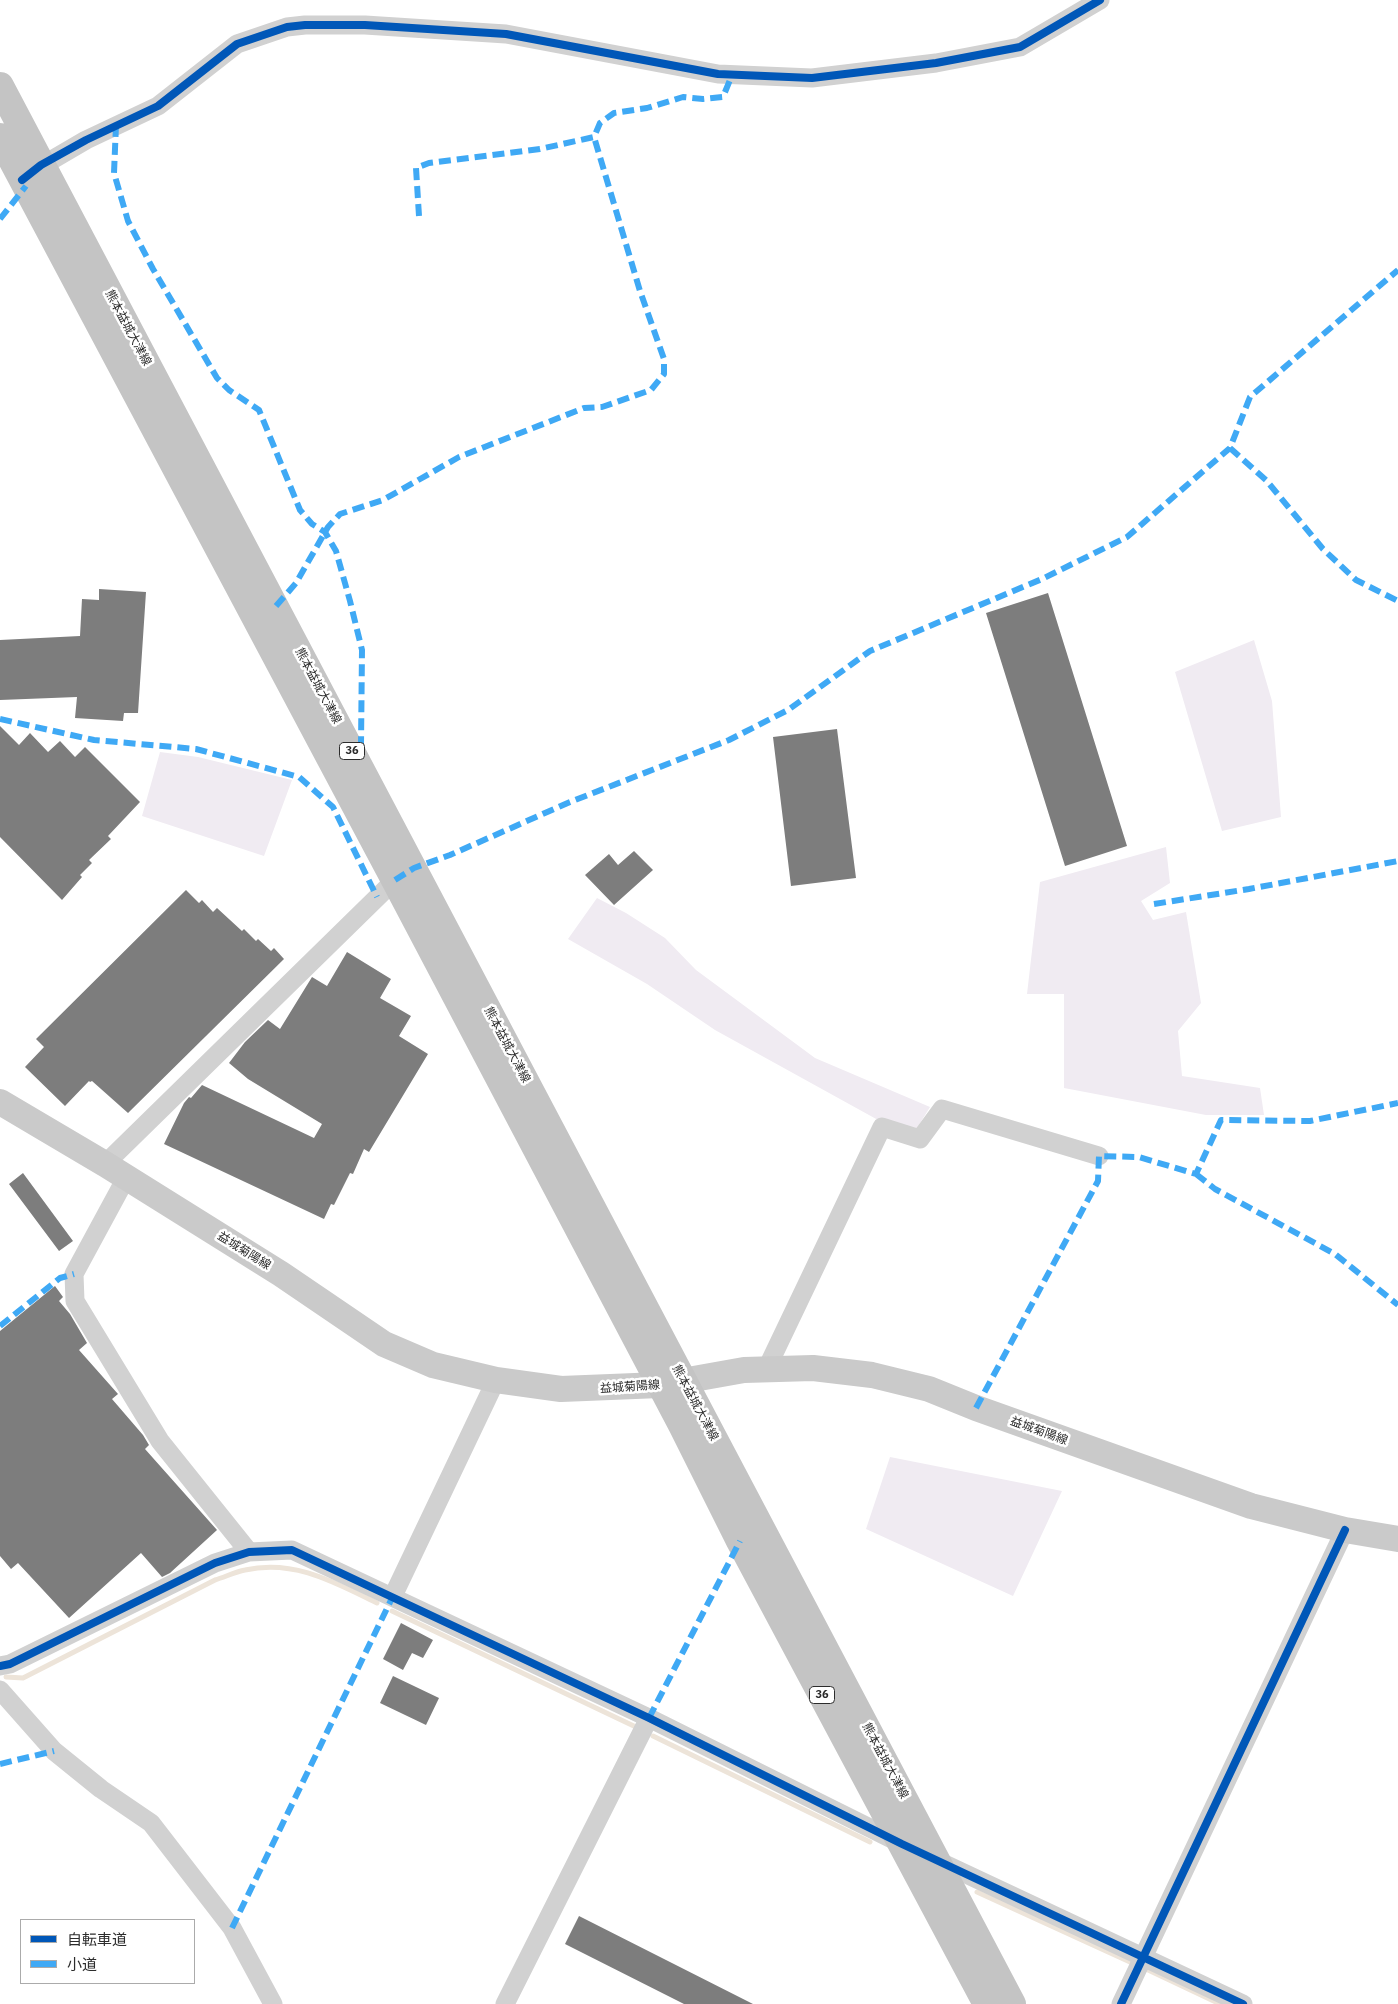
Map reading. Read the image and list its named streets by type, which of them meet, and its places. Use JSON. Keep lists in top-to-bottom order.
{
  "streets": {
    "main road": ["熊本益城大津線", "36", "益城菊陽線"]
  },
  "crossings": [
    ["熊本益城大津線", "益城菊陽線"]
  ],
  "legend": ["自転車道", "小道"]
}
